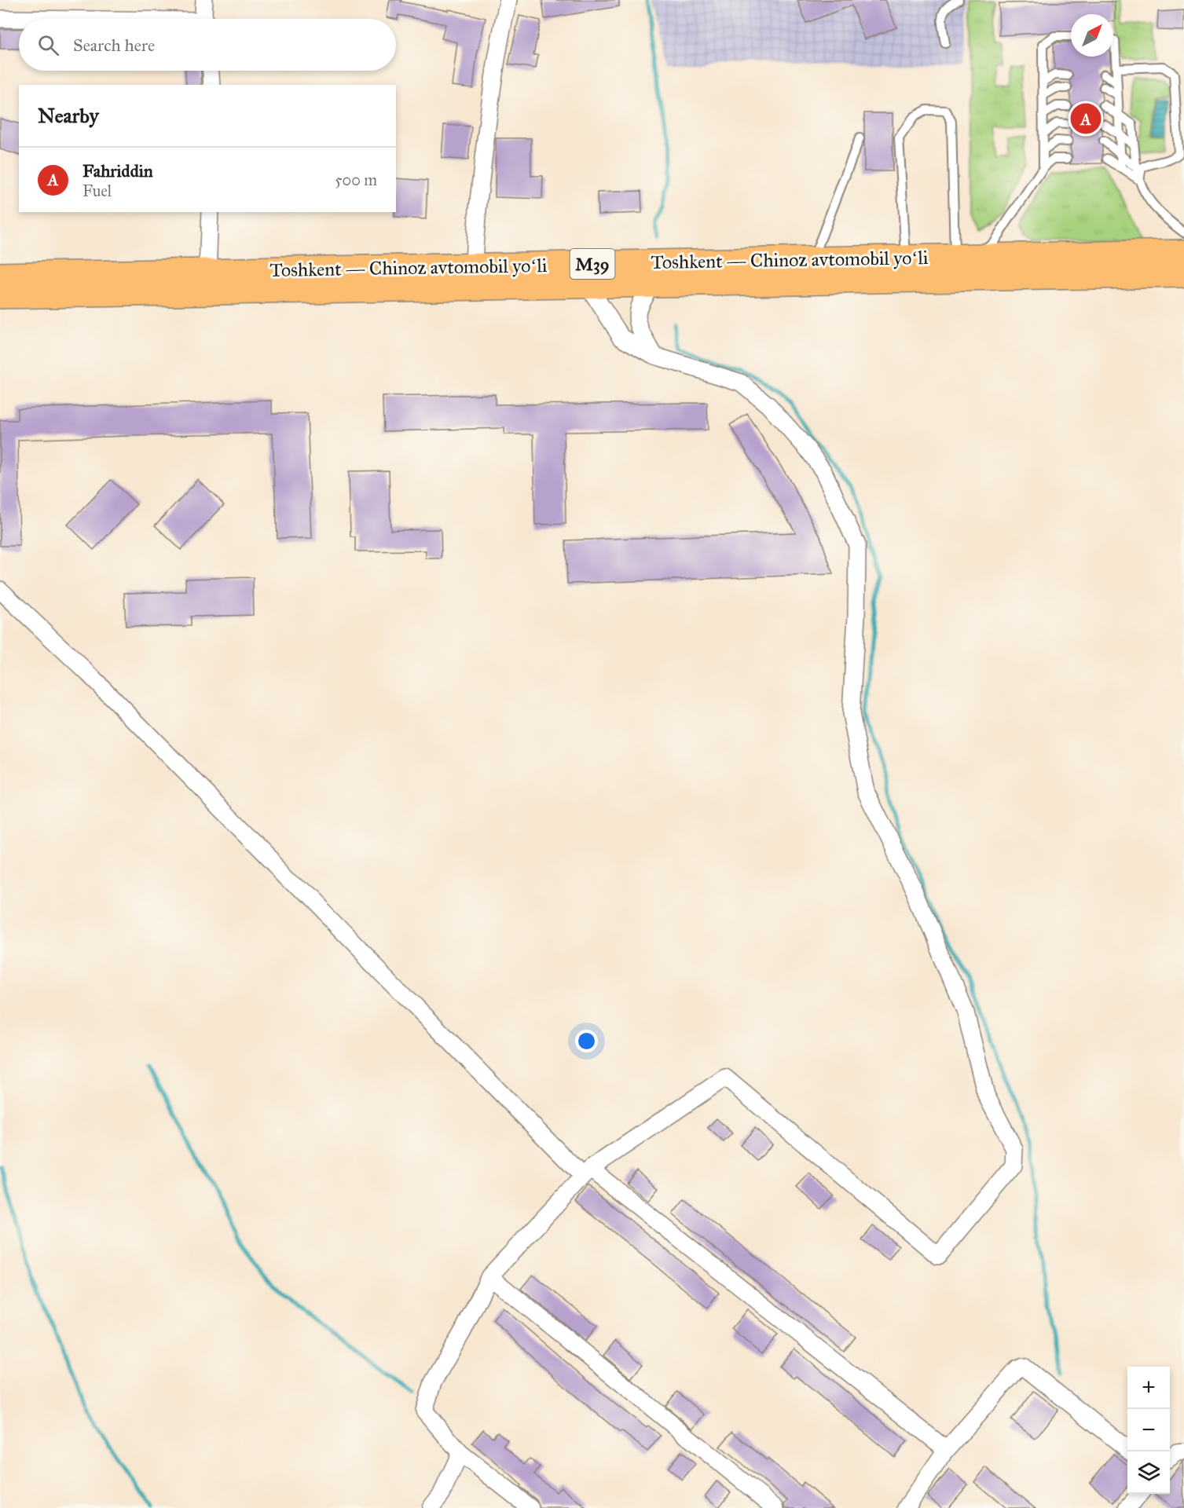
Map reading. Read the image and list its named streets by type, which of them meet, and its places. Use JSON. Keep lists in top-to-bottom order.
{
  "streets": {
    "highway": ["Toshkent — Chinoz avtomobil yoʻli", "M39"]
  },
  "north": "top right",
  "page": {
    "search": "Search here",
    "heading": "Nearby",
    "pins": "A",
    "list": [
      {
        "mark": "A",
        "name": "Fahriddin",
        "note": "Fuel",
        "value": "500 m"
      }
    ],
    "map_buttons": ["+", "−"]
  }
}
